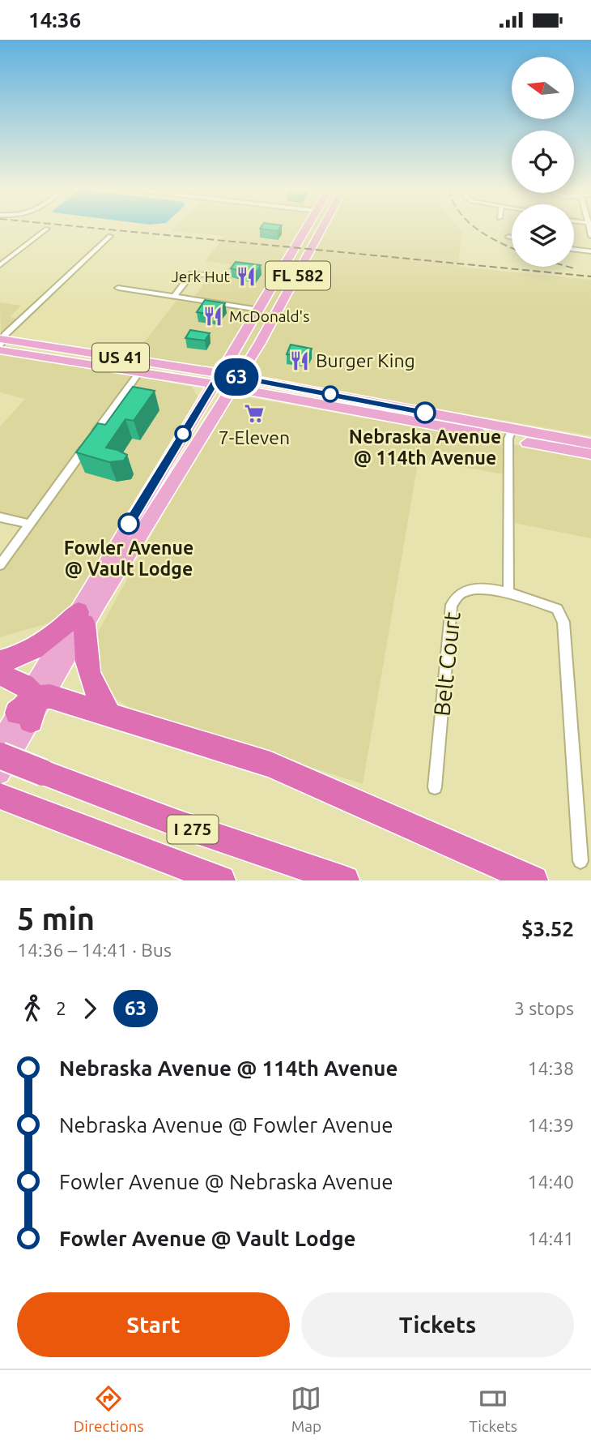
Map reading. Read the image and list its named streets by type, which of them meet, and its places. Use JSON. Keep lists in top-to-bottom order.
{
  "streets": {
    "highway": ["I 275"],
    "main road": ["FL 582", "US 41"],
    "street": ["Belt Court"]
  },
  "crossings": [
    ["FL 582", "US 41"]
  ],
  "places": {
    "restaurant": ["Jerk Hut", "McDonald's", "Burger King"],
    "other": ["Nebraska Avenue @ 114th Avenue", "Fowler Avenue @ Vault Lodge"],
    "supermarket": ["7-Eleven"]
  },
  "lines": ["bus line 63"],
  "north": "left",
  "page": {
    "status": "14:36",
    "on_map": "63",
    "heading": ["5 min", "14:36 – 14:41 · Bus", "$3.52"],
    "legs": ["2", "63", "3 stops"],
    "list": [
      {
        "name": "Nebraska Avenue @ 114th Avenue",
        "value": "14:38"
      },
      {
        "name": "Nebraska Avenue @ Fowler Avenue",
        "value": "14:39"
      },
      {
        "name": "Fowler Avenue @ Nebraska Avenue",
        "value": "14:40"
      },
      {
        "name": "Fowler Avenue @ Vault Lodge",
        "value": "14:41"
      }
    ],
    "buttons": ["Start", "Tickets"],
    "tabs": ["Directions", "Map", "Tickets"]
  }
}
